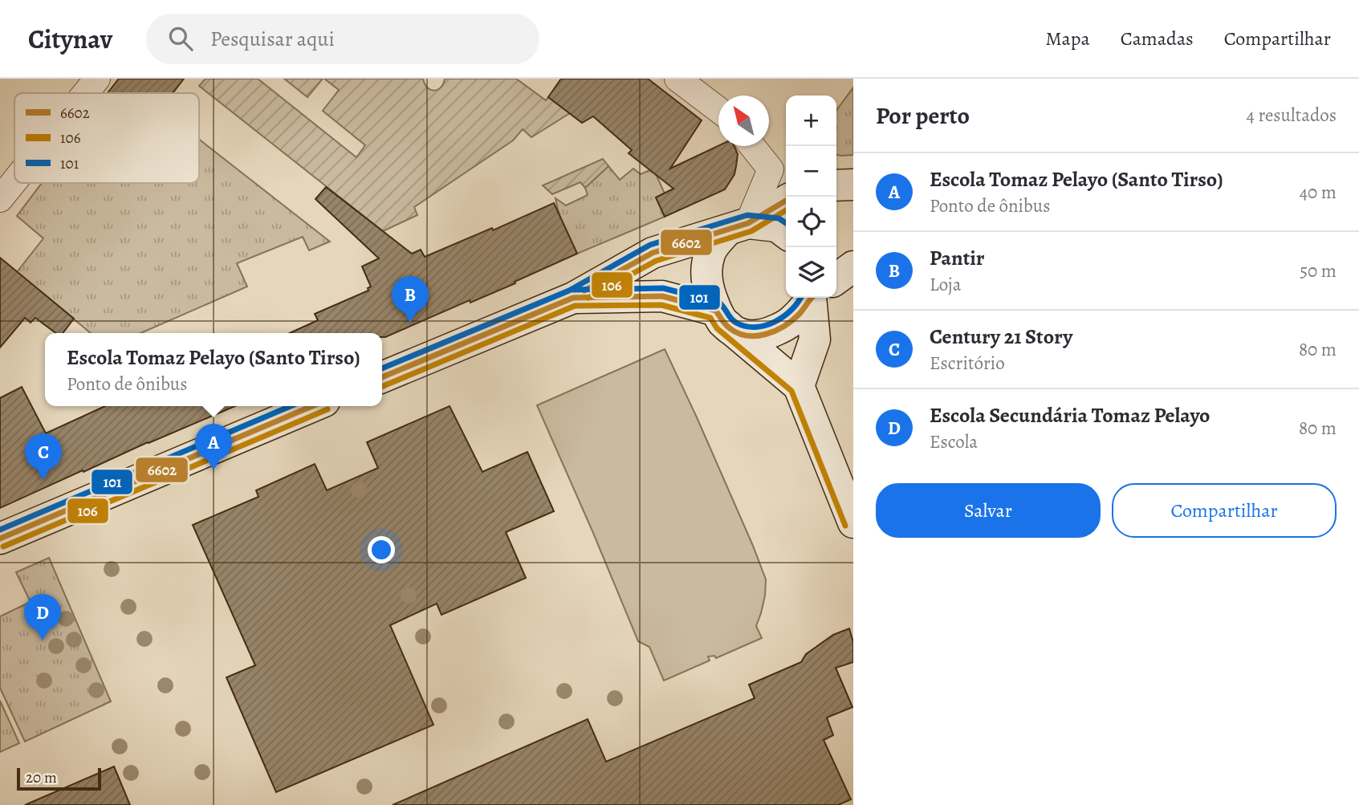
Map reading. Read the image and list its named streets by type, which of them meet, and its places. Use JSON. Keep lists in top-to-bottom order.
{
  "lines": ["transit line 6602", "transit line 106", "transit line 101"],
  "legend": ["6602", "106", "101"],
  "scale_bar": "20 m",
  "north": "top left",
  "page": {
    "header": "Citynav",
    "search": "Pesquisar aqui",
    "nav": ["Mapa", "Camadas", "Compartilhar"],
    "heading": ["Por perto", "4 resultados"],
    "map_buttons": ["+", "−"],
    "list": [
      {
        "mark": "A",
        "name": "Escola Tomaz Pelayo (Santo Tirso)",
        "note": "Ponto de ônibus",
        "value": "40 m"
      },
      {
        "mark": "B",
        "name": "Pantir",
        "note": "Loja",
        "value": "50 m"
      },
      {
        "mark": "C",
        "name": "Century 21 Story",
        "note": "Escritório",
        "value": "80 m"
      },
      {
        "mark": "D",
        "name": "Escola Secundária Tomaz Pelayo",
        "note": "Escola",
        "value": "80 m"
      }
    ],
    "pins": [
      "B",
      "A",
      "C",
      "D"
    ],
    "popup": ["Escola Tomaz Pelayo (Santo Tirso)", "Ponto de ônibus"],
    "buttons": ["Salvar", "Compartilhar"],
    "scale": "20 m"
  }
}
